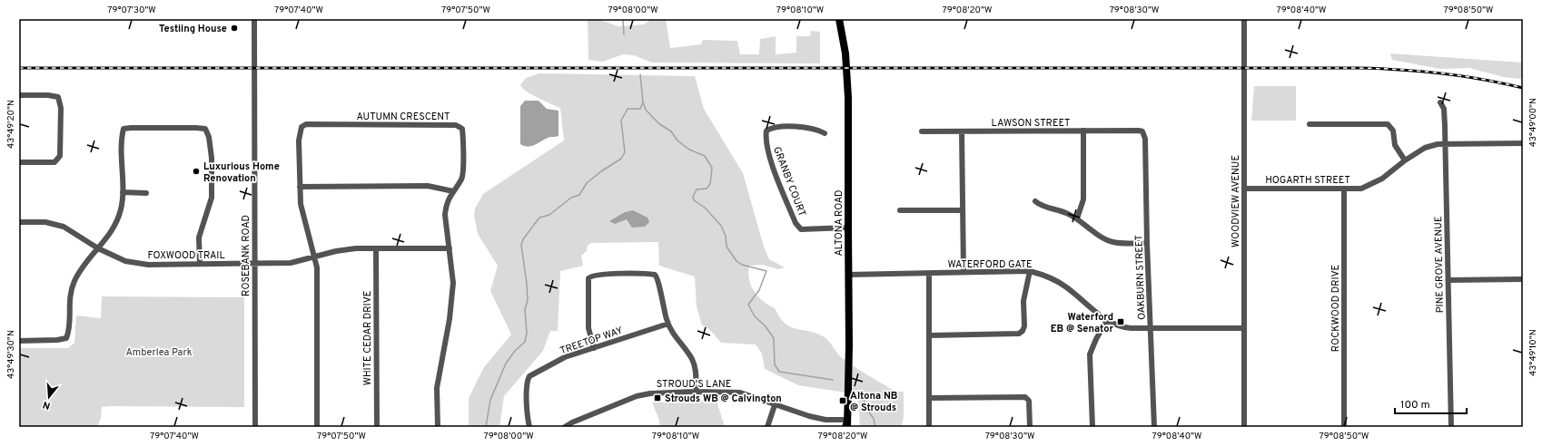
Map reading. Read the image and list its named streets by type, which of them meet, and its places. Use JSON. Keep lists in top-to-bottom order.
{
  "streets": {
    "main road": ["ALTONA ROAD"],
    "street": [
      "AUTUMN CRESCENT",
      "LAWSON STREET",
      "HOGARTH STREET",
      "GRANBY COURT",
      "WOODVIEW AVENUE",
      "FOXWOOD TRAIL",
      "ROSEBANK ROAD",
      "WATERFORD GATE",
      "PINE GROVE AVENUE",
      "OAKBURN STREET",
      "ROCKWOOD DRIVE",
      "WHITE CEDAR DRIVE",
      "TREETOP WAY",
      "STROUD'S LANE"
    ]
  },
  "crossings": [
    ["AUTUMN CRESCENT", "FOXWOOD TRAIL"],
    ["LAWSON STREET", "OAKBURN STREET"],
    ["HOGARTH STREET", "WOODVIEW AVENUE"],
    ["HOGARTH STREET", "PINE GROVE AVENUE"],
    ["HOGARTH STREET", "ROCKWOOD DRIVE"],
    ["GRANBY COURT", "ALTONA ROAD"],
    ["WOODVIEW AVENUE", "WATERFORD GATE"],
    ["ALTONA ROAD", "WATERFORD GATE"],
    ["ALTONA ROAD", "STROUD'S LANE"],
    ["FOXWOOD TRAIL", "ROSEBANK ROAD"],
    ["FOXWOOD TRAIL", "WHITE CEDAR DRIVE"],
    ["WATERFORD GATE", "OAKBURN STREET"]
  ],
  "parks": ["Amberlea Park"],
  "places": {
    "other": ["Testiing House", "Luxurious Home Renovation"],
    "transit": ["Waterford EB @ Senator", "Strouds WB @ Calvington", "Altona NB @ Strouds"]
  },
  "scale_bar": "100 m",
  "north": "bottom",
  "coordinates": [
    "79°07'30\"W",
    "79°07'40\"W",
    "79°07'50\"W",
    "79°08'00\"W",
    "79°08'10\"W",
    "79°08'20\"W",
    "79°08'30\"W",
    "79°08'40\"W",
    "79°08'50\"W",
    "43°49'00\"N",
    "43°49'20\"N",
    "43°49'10\"N",
    "43°49'30\"N"
  ]
}
